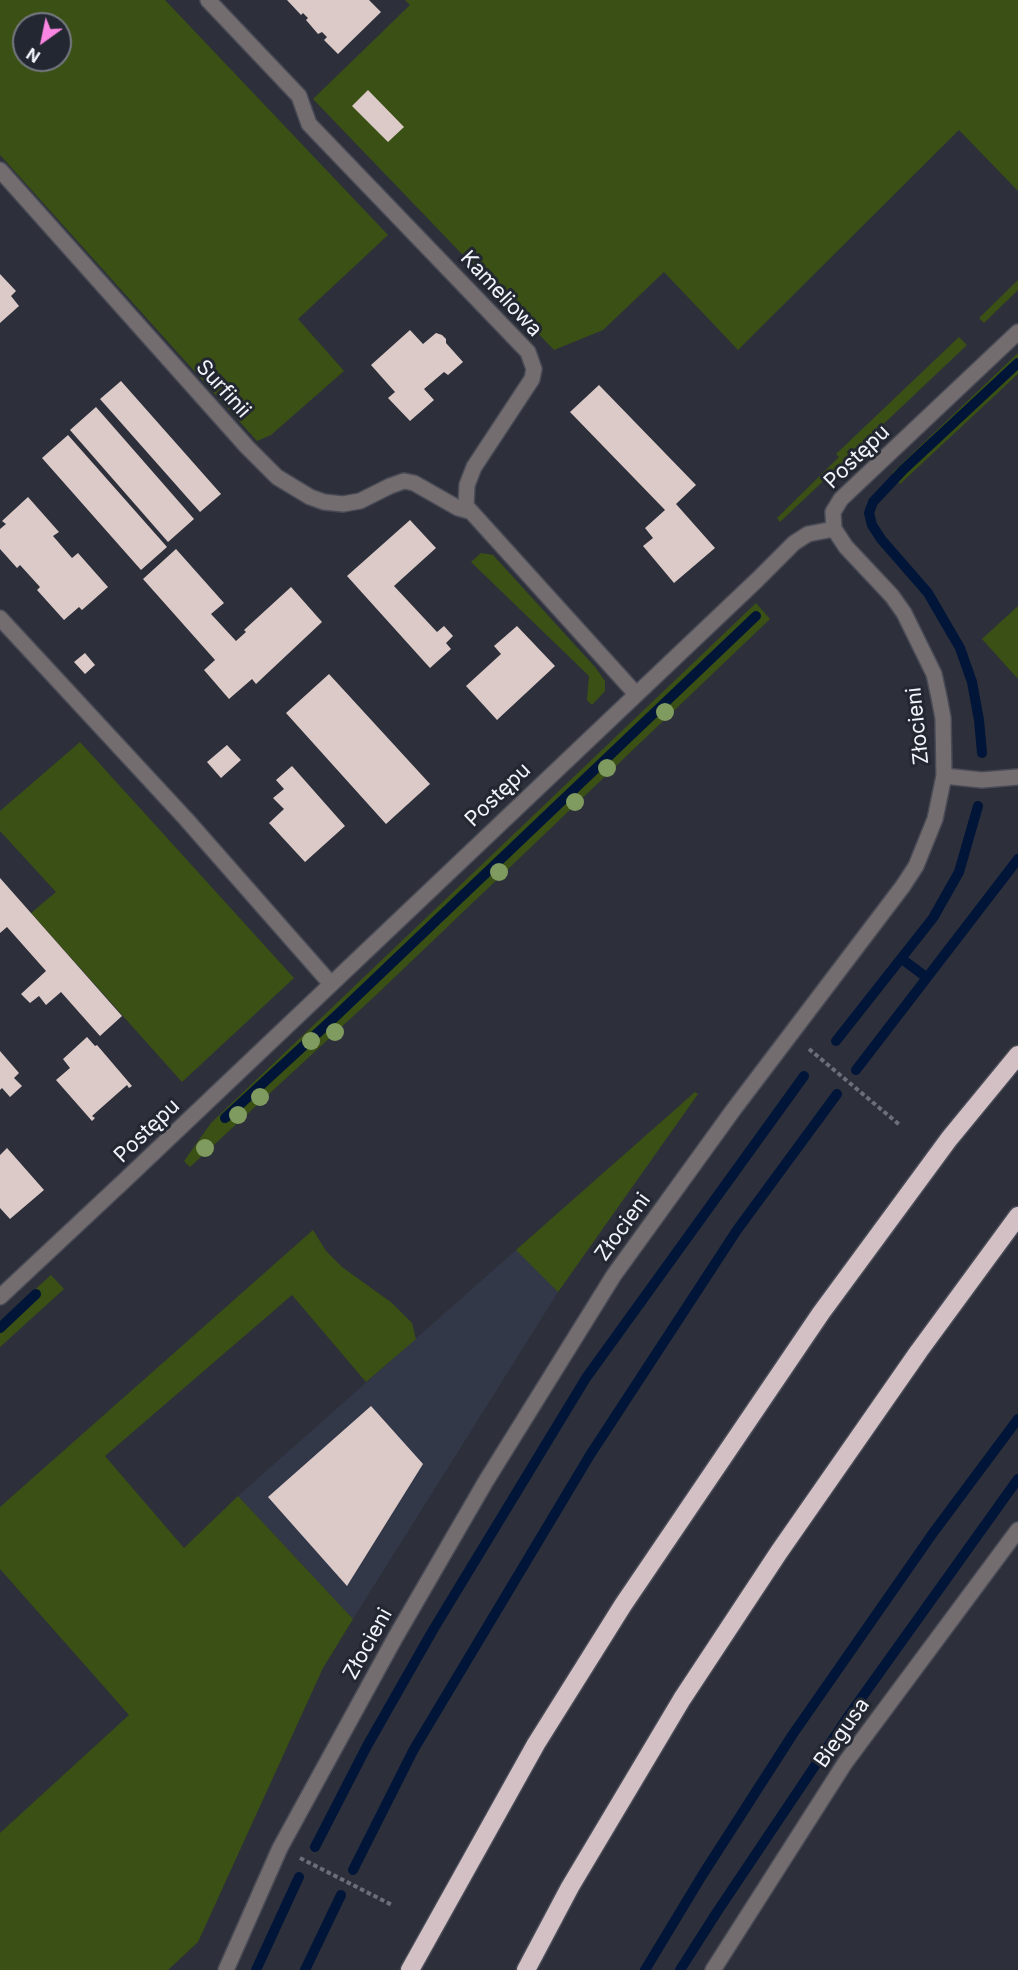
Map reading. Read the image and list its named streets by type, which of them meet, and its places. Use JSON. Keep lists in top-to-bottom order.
{
  "streets": {
    "street": [
      "Kameliowa",
      "Surfinii",
      "Postępu",
      "Złocieni",
      "Biegusa"
    ]
  },
  "crossings": [
    ["Kameliowa", "Surfinii"],
    ["Postępu", "Złocieni"]
  ],
  "north": "bottom left"
}
